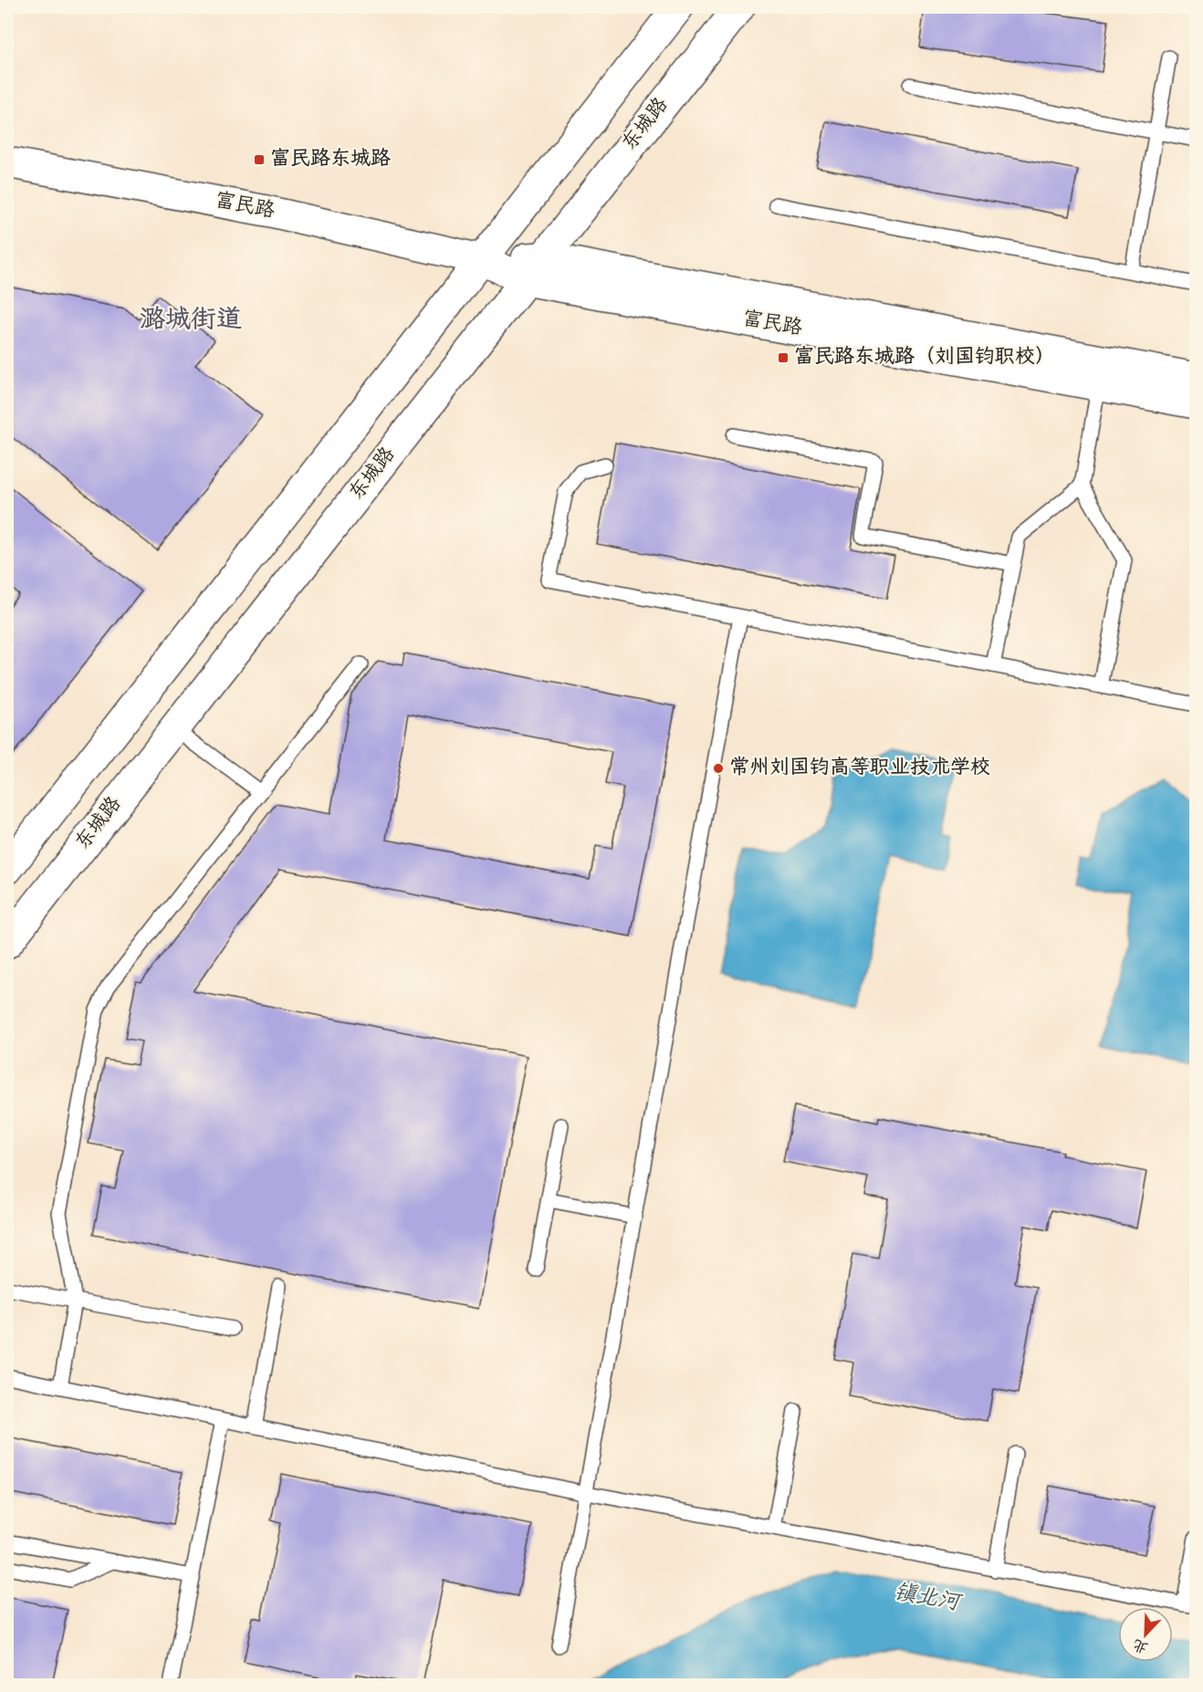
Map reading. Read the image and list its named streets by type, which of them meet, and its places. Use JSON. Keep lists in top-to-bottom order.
{
  "streets": {
    "main road": ["东城路", "富民路"]
  },
  "crossings": [
    ["东城路", "富民路"]
  ],
  "districts": ["潞城街道"],
  "water": ["镇北河"],
  "places": {
    "transit": ["富民路东城路", "富民路东城路（刘国钧职校）"],
    "other": ["常州刘国钧高等职业技术学校"]
  },
  "north": "bottom left"
}
